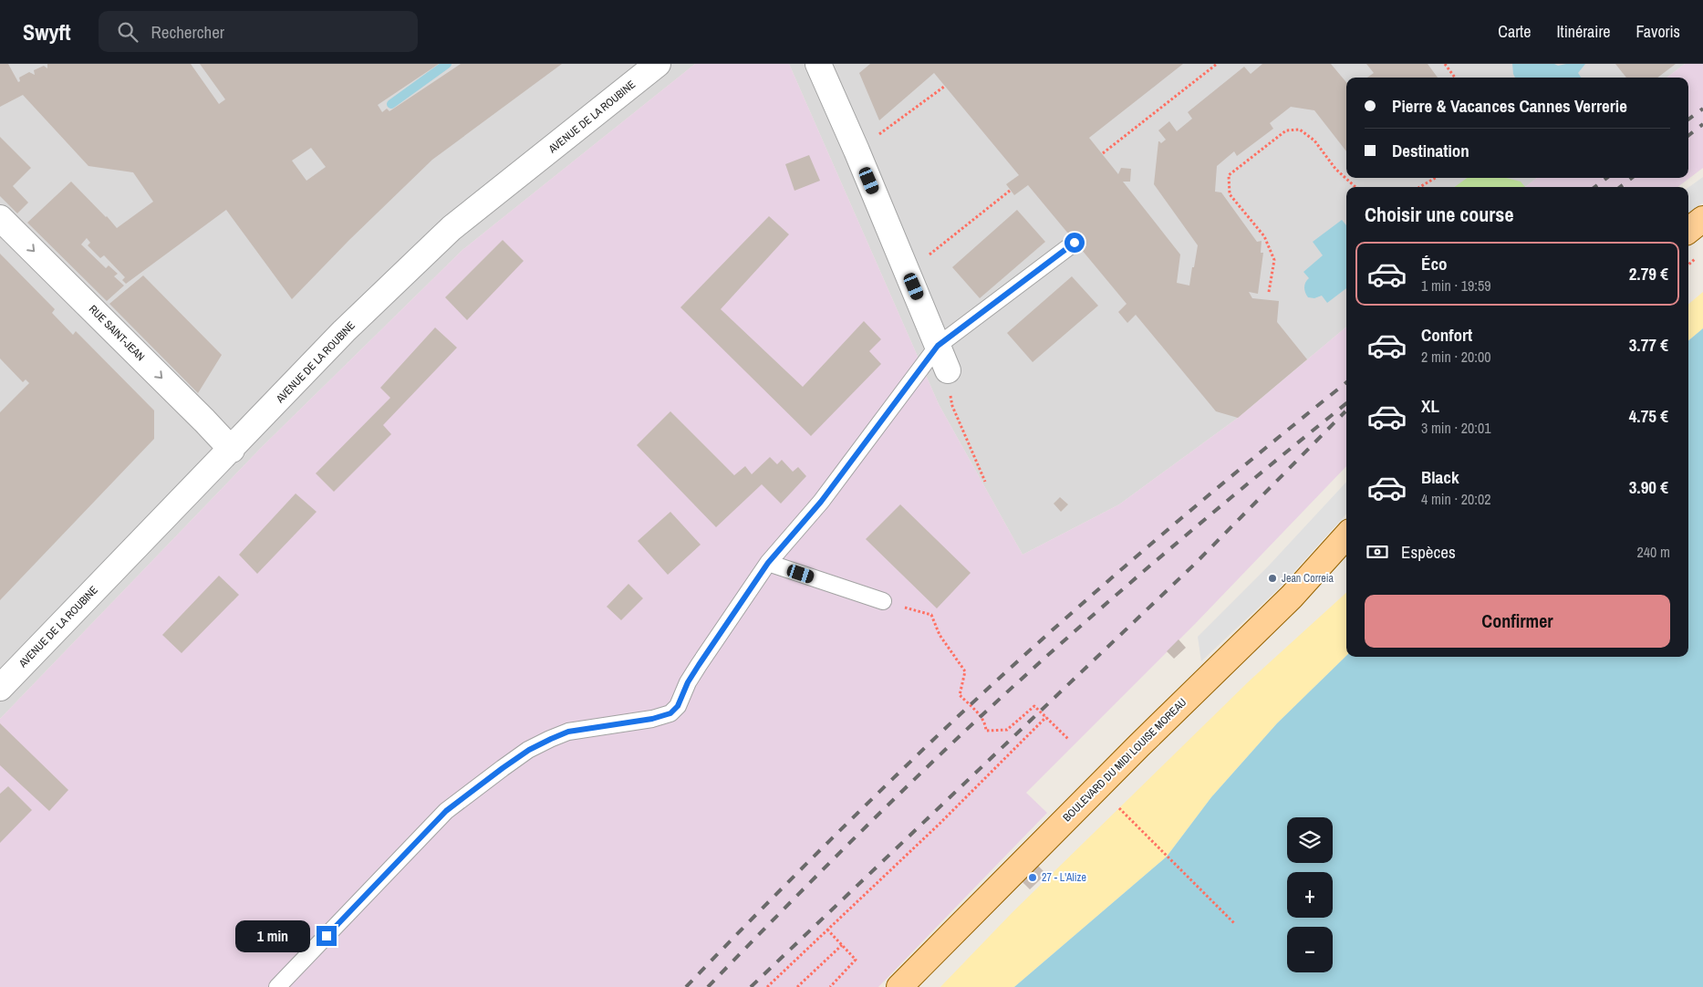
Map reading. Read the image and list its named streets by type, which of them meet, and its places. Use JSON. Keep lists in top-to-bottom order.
{
  "streets": {
    "main road": ["BOULEVARD DU MIDI LOUISE MOREAU"],
    "street": ["AVENUE DE LA ROUBINE", "RUE SAINT-JEAN"]
  },
  "crossings": [
    ["AVENUE DE LA ROUBINE", "RUE SAINT-JEAN"]
  ],
  "one_way": ["RUE SAINT-JEAN"],
  "places": ["Jean Correia", "27 - L'Alize"],
  "page": {
    "header": "Swyft",
    "search": "Rechercher",
    "nav": ["Carte", "Itinéraire", "Favoris"],
    "banner": ["Pierre & Vacances Cannes Verrerie", "Destination"],
    "heading": "Choisir une course",
    "list": [
      {
        "name": "Éco",
        "note": "1 min · 19:59",
        "value": "2.79 €"
      },
      {
        "name": "Confort",
        "note": "2 min · 20:00",
        "value": "3.77 €"
      },
      {
        "name": "XL",
        "note": "3 min · 20:01",
        "value": "4.75 €"
      },
      {
        "name": "Black",
        "note": "4 min · 20:02",
        "value": "3.90 €"
      }
    ],
    "pay": ["Espèces", "240 m"],
    "buttons": "Confirmer",
    "map_buttons": ["+", "−"],
    "bubble": "1 min"
  }
}
